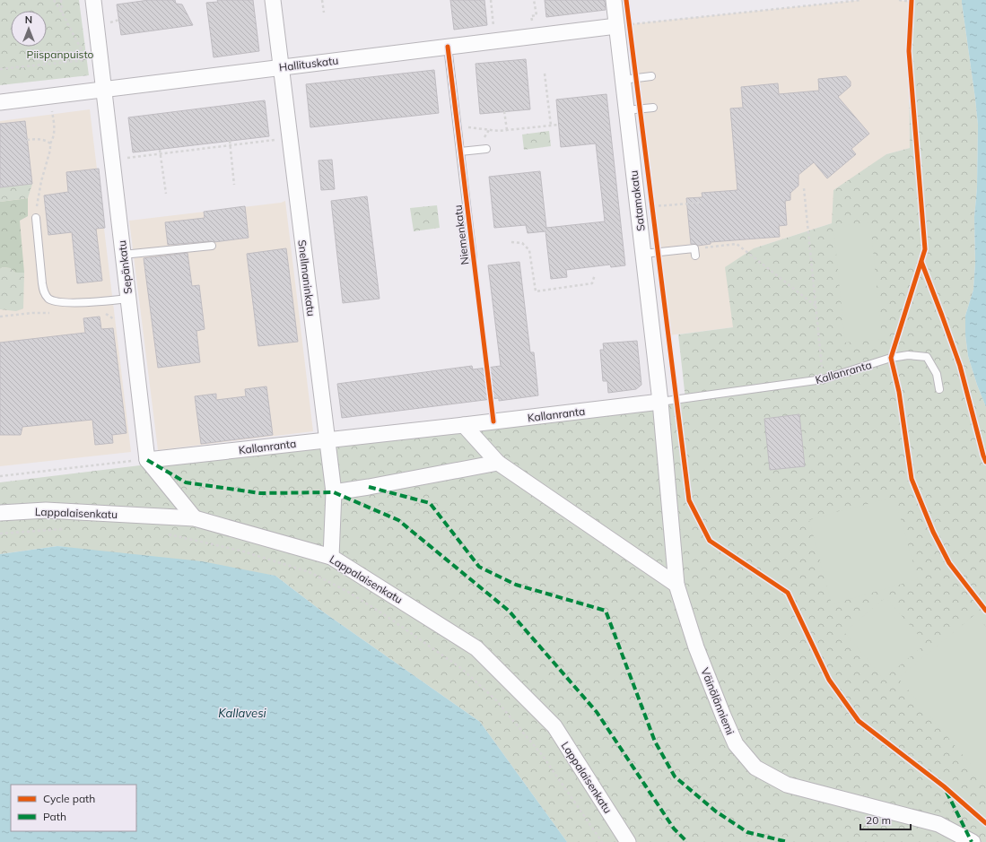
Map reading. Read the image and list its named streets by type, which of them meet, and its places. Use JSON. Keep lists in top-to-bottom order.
{
  "streets": {
    "street": [
      "Hallituskatu",
      "Satamakatu",
      "Sepänkatu",
      "Snellmaninkatu",
      "Kallanranta",
      "Lappalaisenkatu",
      "Väinölänniemi"
    ],
    "lane": ["Niemenkatu"]
  },
  "crossings": [
    ["Hallituskatu", "Satamakatu"],
    ["Hallituskatu", "Niemenkatu"],
    ["Hallituskatu", "Sepänkatu"],
    ["Hallituskatu", "Snellmaninkatu"],
    ["Satamakatu", "Kallanranta"],
    ["Satamakatu", "Väinölänniemi"],
    ["Sepänkatu", "Kallanranta"],
    ["Snellmaninkatu", "Kallanranta"],
    ["Snellmaninkatu", "Lappalaisenkatu"],
    ["Kallanranta", "Väinölänniemi"]
  ],
  "water": ["Kallavesi"],
  "parks": ["Piispanpuisto"],
  "legend": ["Cycle path", "Path"],
  "scale_bar": "20 m",
  "north": "top"
}
